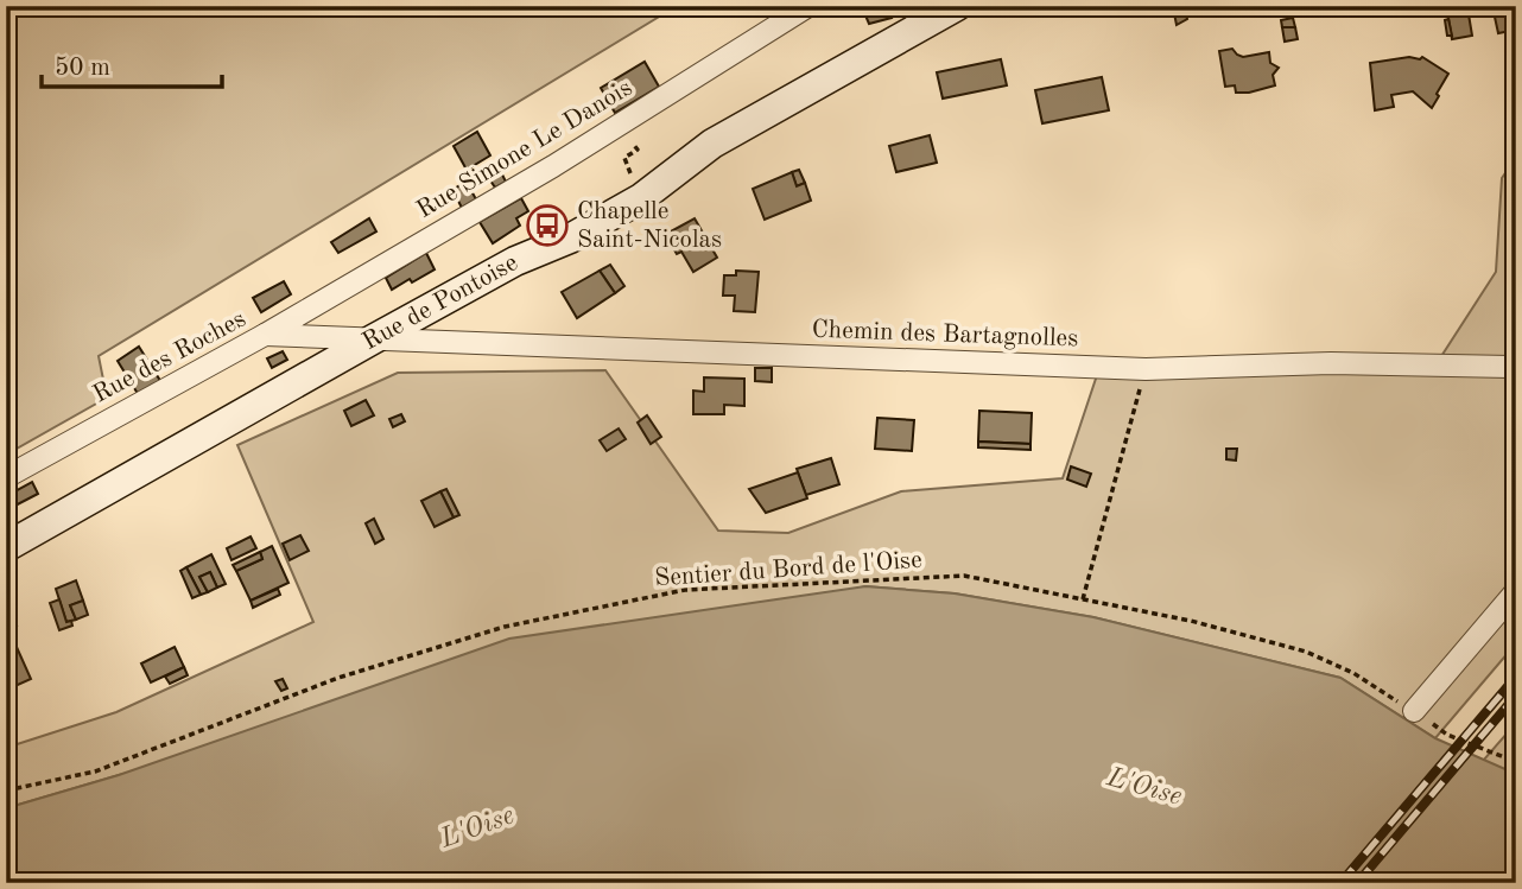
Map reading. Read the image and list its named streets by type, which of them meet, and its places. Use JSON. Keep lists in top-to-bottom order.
{
  "streets": {
    "main road": ["Rue de Pontoise"],
    "street": ["Rue Simone Le Danois", "Chemin des Bartagnolles", "Rue des Roches"],
    "path": ["Sentier du Bord de l'Oise"]
  },
  "crossings": [
    ["Rue Simone Le Danois", "Rue des Roches"],
    ["Rue de Pontoise", "Chemin des Bartagnolles"],
    ["Rue de Pontoise", "Rue des Roches"],
    ["Chemin des Bartagnolles", "Rue des Roches"]
  ],
  "water": ["L'Oise"],
  "places": {
    "bus stop": ["Chapelle Saint-Nicolas"]
  },
  "scale_bar": "50 m"
}
